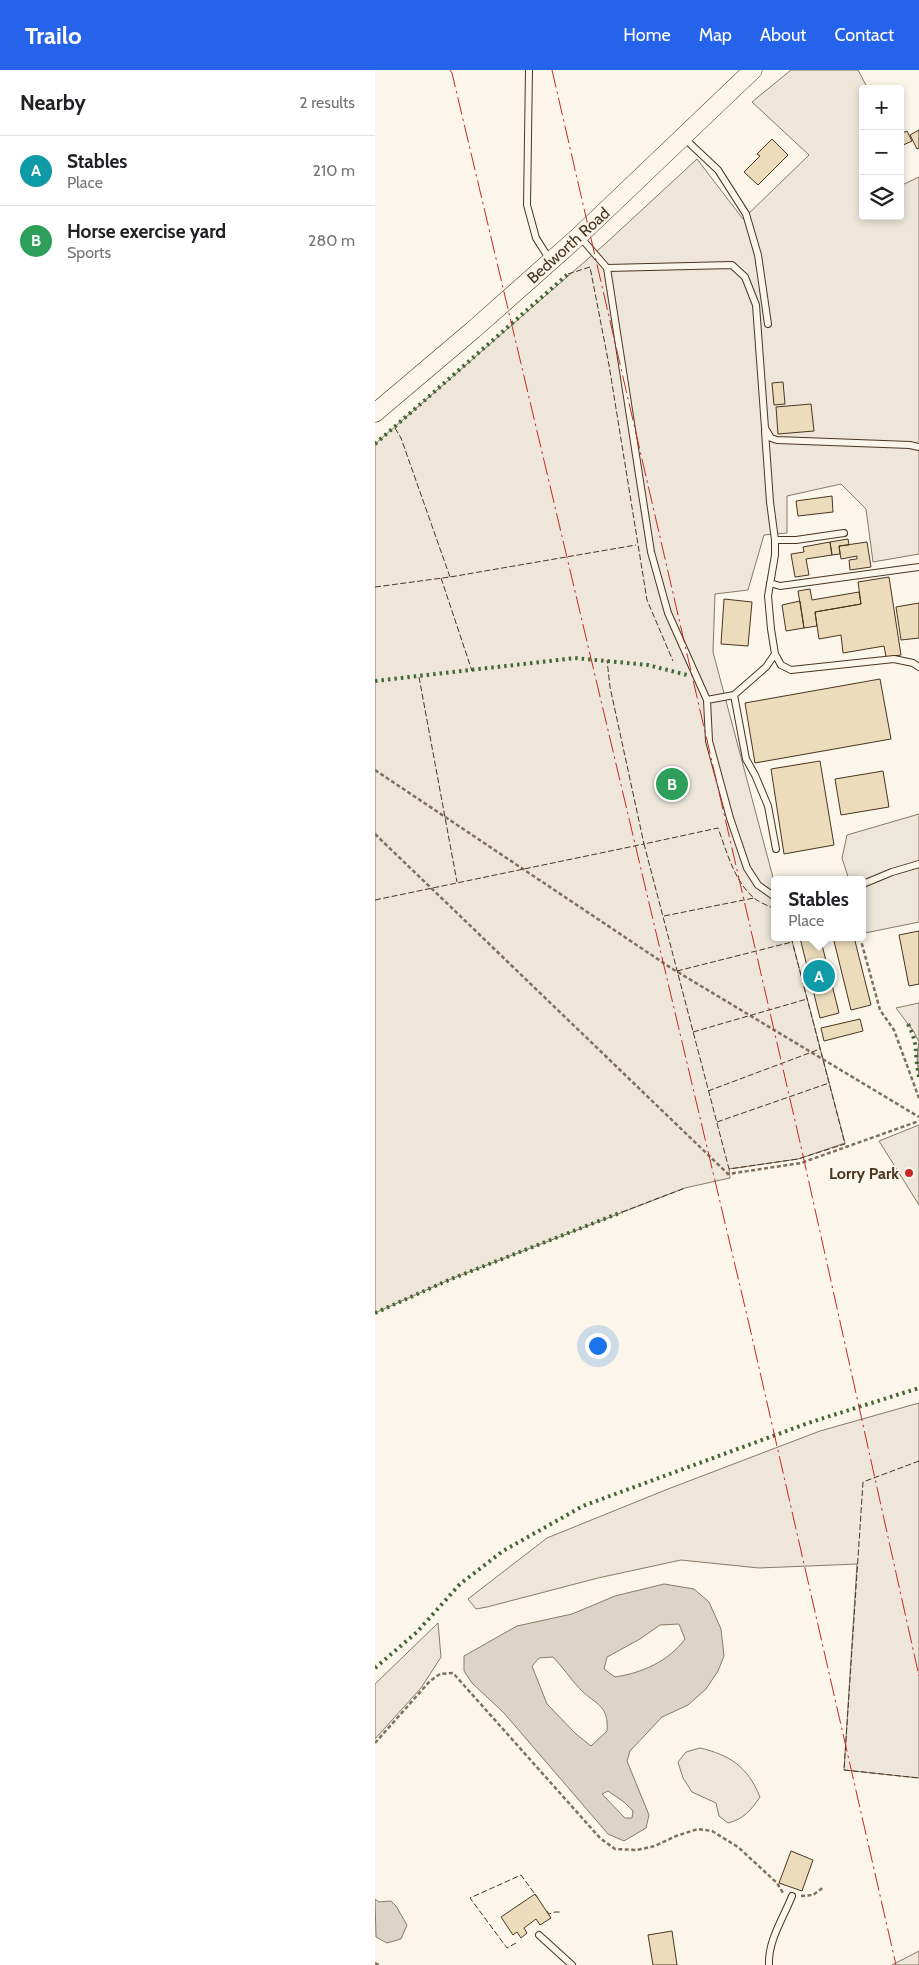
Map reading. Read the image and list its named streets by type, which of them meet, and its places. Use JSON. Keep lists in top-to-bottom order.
{
  "streets": {
    "main road": ["Bedworth Road"]
  },
  "places": ["Lorry Park"],
  "page": {
    "header": "Trailo",
    "nav": [
      "Home",
      "Map",
      "About",
      "Contact"
    ],
    "heading": ["Nearby", "2 results"],
    "map_buttons": ["+", "−"],
    "list": [
      {
        "mark": "A",
        "name": "Stables",
        "note": "Place",
        "value": "210 m"
      },
      {
        "mark": "B",
        "name": "Horse exercise yard",
        "note": "Sports",
        "value": "280 m"
      }
    ],
    "pins": ["B", "A"],
    "popup": ["Stables", "Place"]
  }
}
